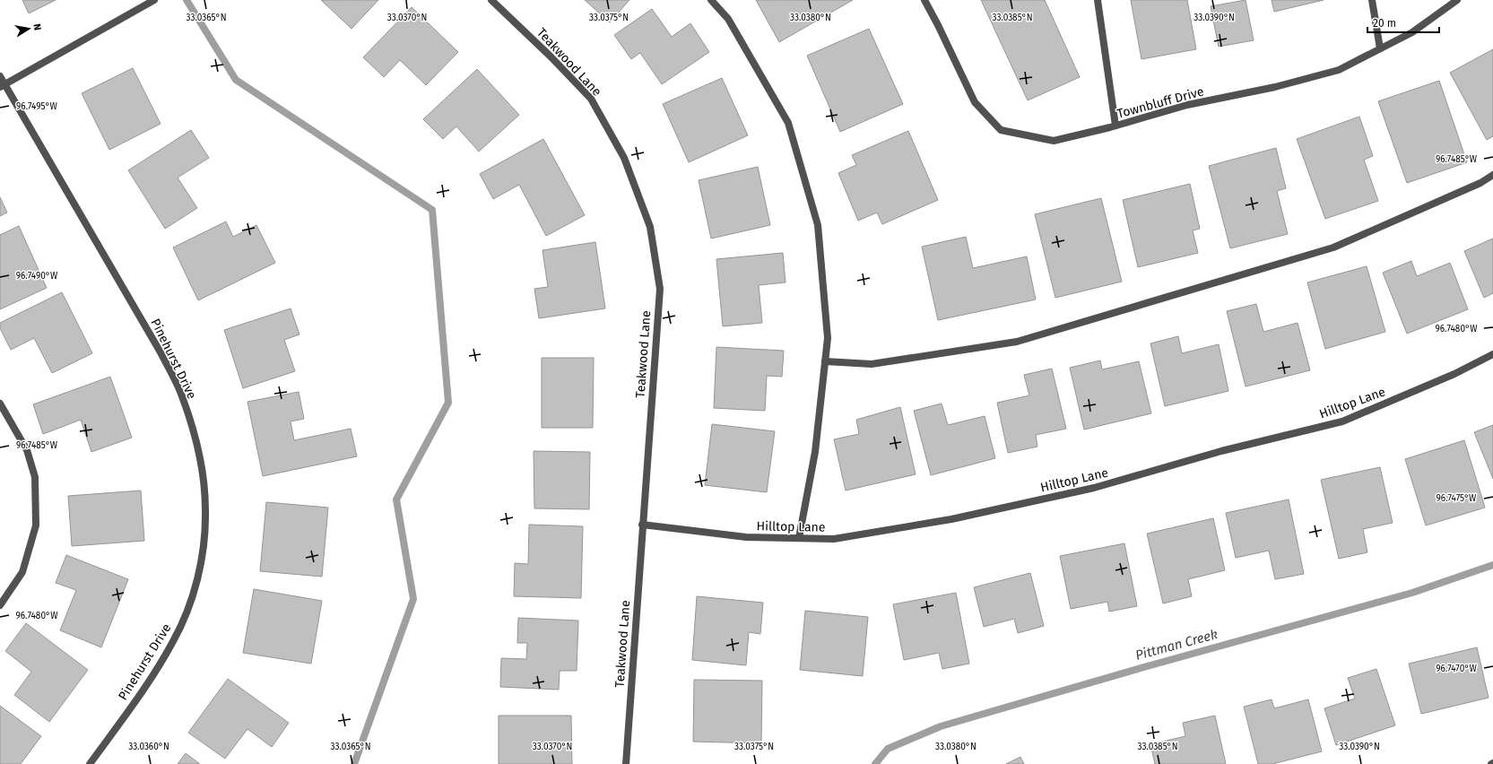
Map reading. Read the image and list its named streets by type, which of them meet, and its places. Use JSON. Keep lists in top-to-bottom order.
{
  "streets": {
    "street": [
      "Teakwood Lane",
      "Townbluff Drive",
      "Pinehurst Drive",
      "Hilltop Lane"
    ]
  },
  "crossings": [
    ["Teakwood Lane", "Hilltop Lane"]
  ],
  "water": ["Pittman Creek"],
  "scale_bar": "20 m",
  "north": "right",
  "coordinates": [
    "33.0365°N",
    "33.0370°N",
    "33.0375°N",
    "33.0380°N",
    "33.0385°N",
    "33.0390°N",
    "96.7495°W",
    "96.7485°W",
    "96.7490°W",
    "96.7480°W",
    "96.7475°W",
    "96.7470°W",
    "33.0360°N"
  ]
}
